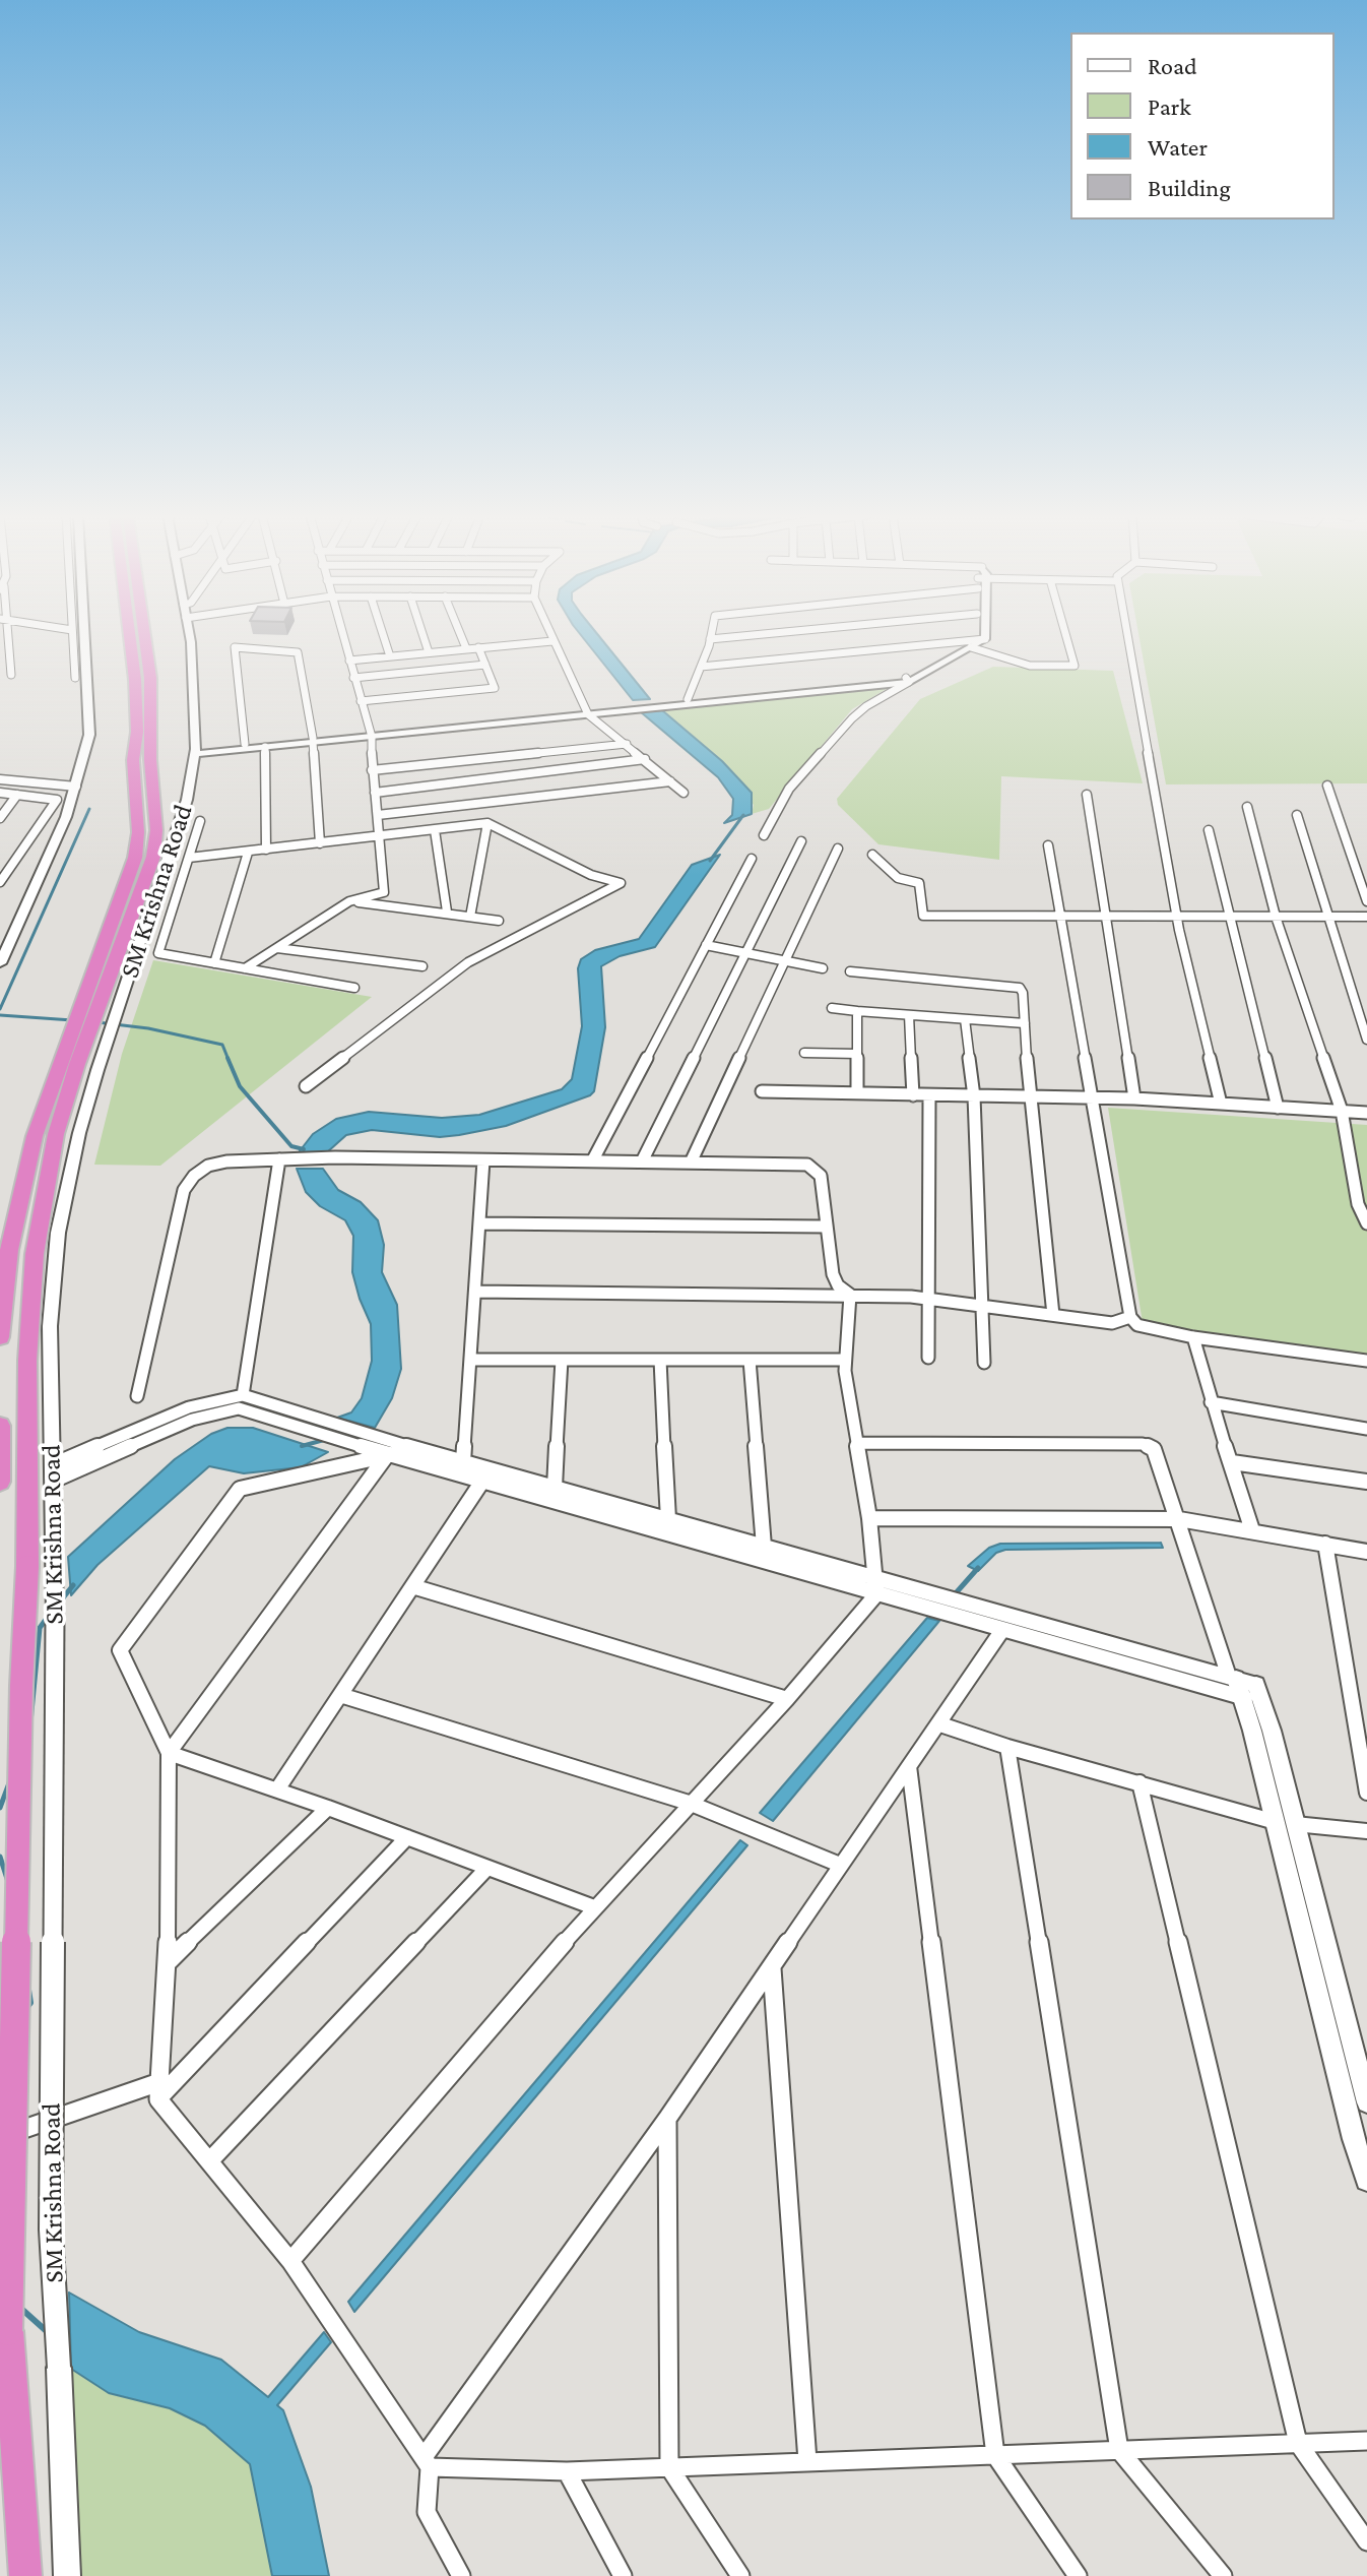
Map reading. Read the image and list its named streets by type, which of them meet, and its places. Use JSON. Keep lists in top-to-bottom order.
{
  "streets": {
    "highway": ["SM Krishna Road"]
  },
  "legend": [
    "Road",
    "Park",
    "Water",
    "Building"
  ]
}
